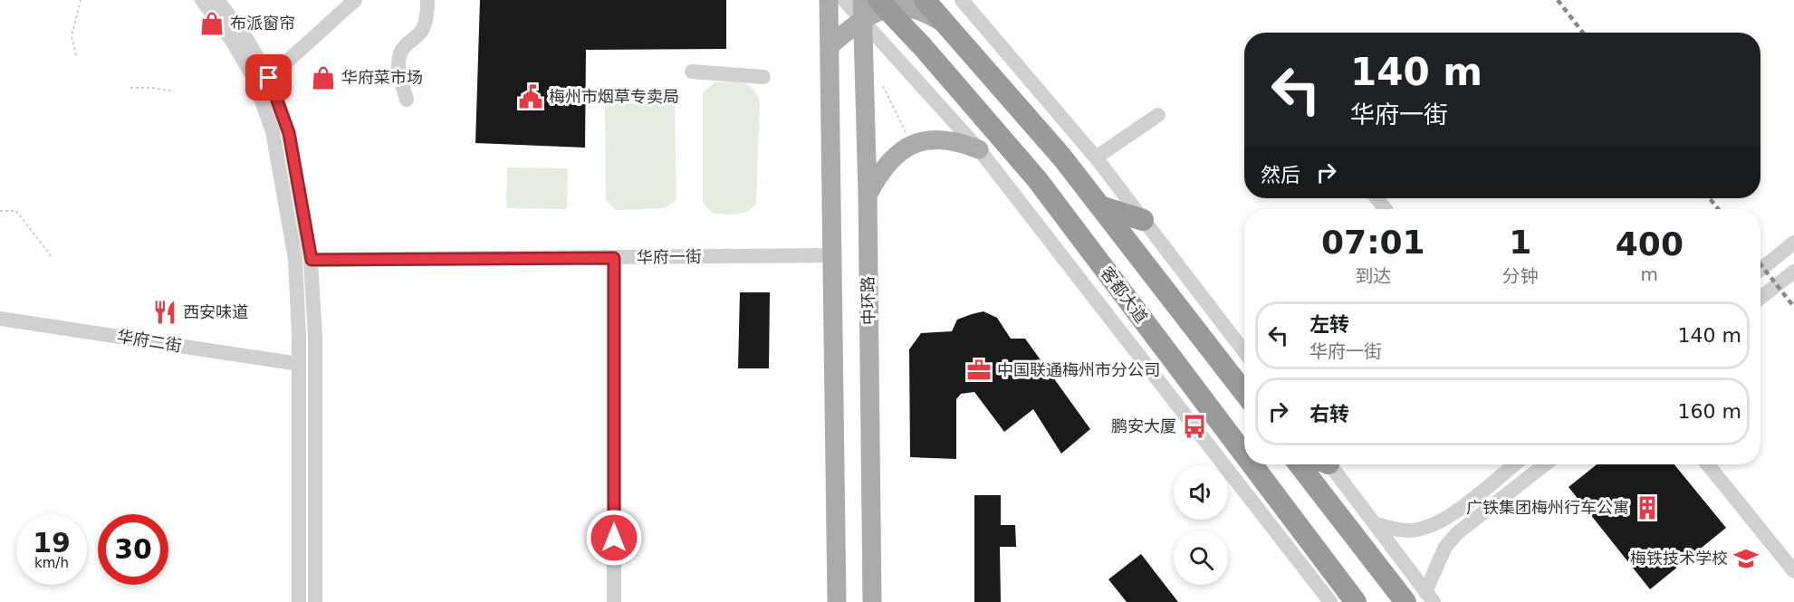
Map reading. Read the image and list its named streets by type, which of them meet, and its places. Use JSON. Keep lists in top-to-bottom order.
{
  "streets": {
    "highway": ["客都大道"],
    "main road": ["中环路"],
    "street": ["华府一街", "华府二街"]
  },
  "places": {
    "shop": ["布派窗帘", "华府菜市场"],
    "public building": ["梅州市烟草专卖局"],
    "restaurant": ["西安味道"],
    "office": ["中国联通梅州市分公司"],
    "bus stop": ["鹏安大厦"],
    "building": ["广铁集团梅州行车公寓"],
    "school or university": ["梅铁技术学校"]
  },
  "page": {
    "turn": ["140 m", "华府一街"],
    "then": "然后",
    "eta": [
      "07:01",
      "到达",
      "1",
      "分钟",
      "400",
      "m"
    ],
    "list": [
      {
        "name": "左转",
        "note": "华府一街",
        "value": "140 m"
      },
      {
        "name": "右转",
        "value": "160 m"
      }
    ],
    "speed": "19 km/h",
    "limit": "30"
  }
}
